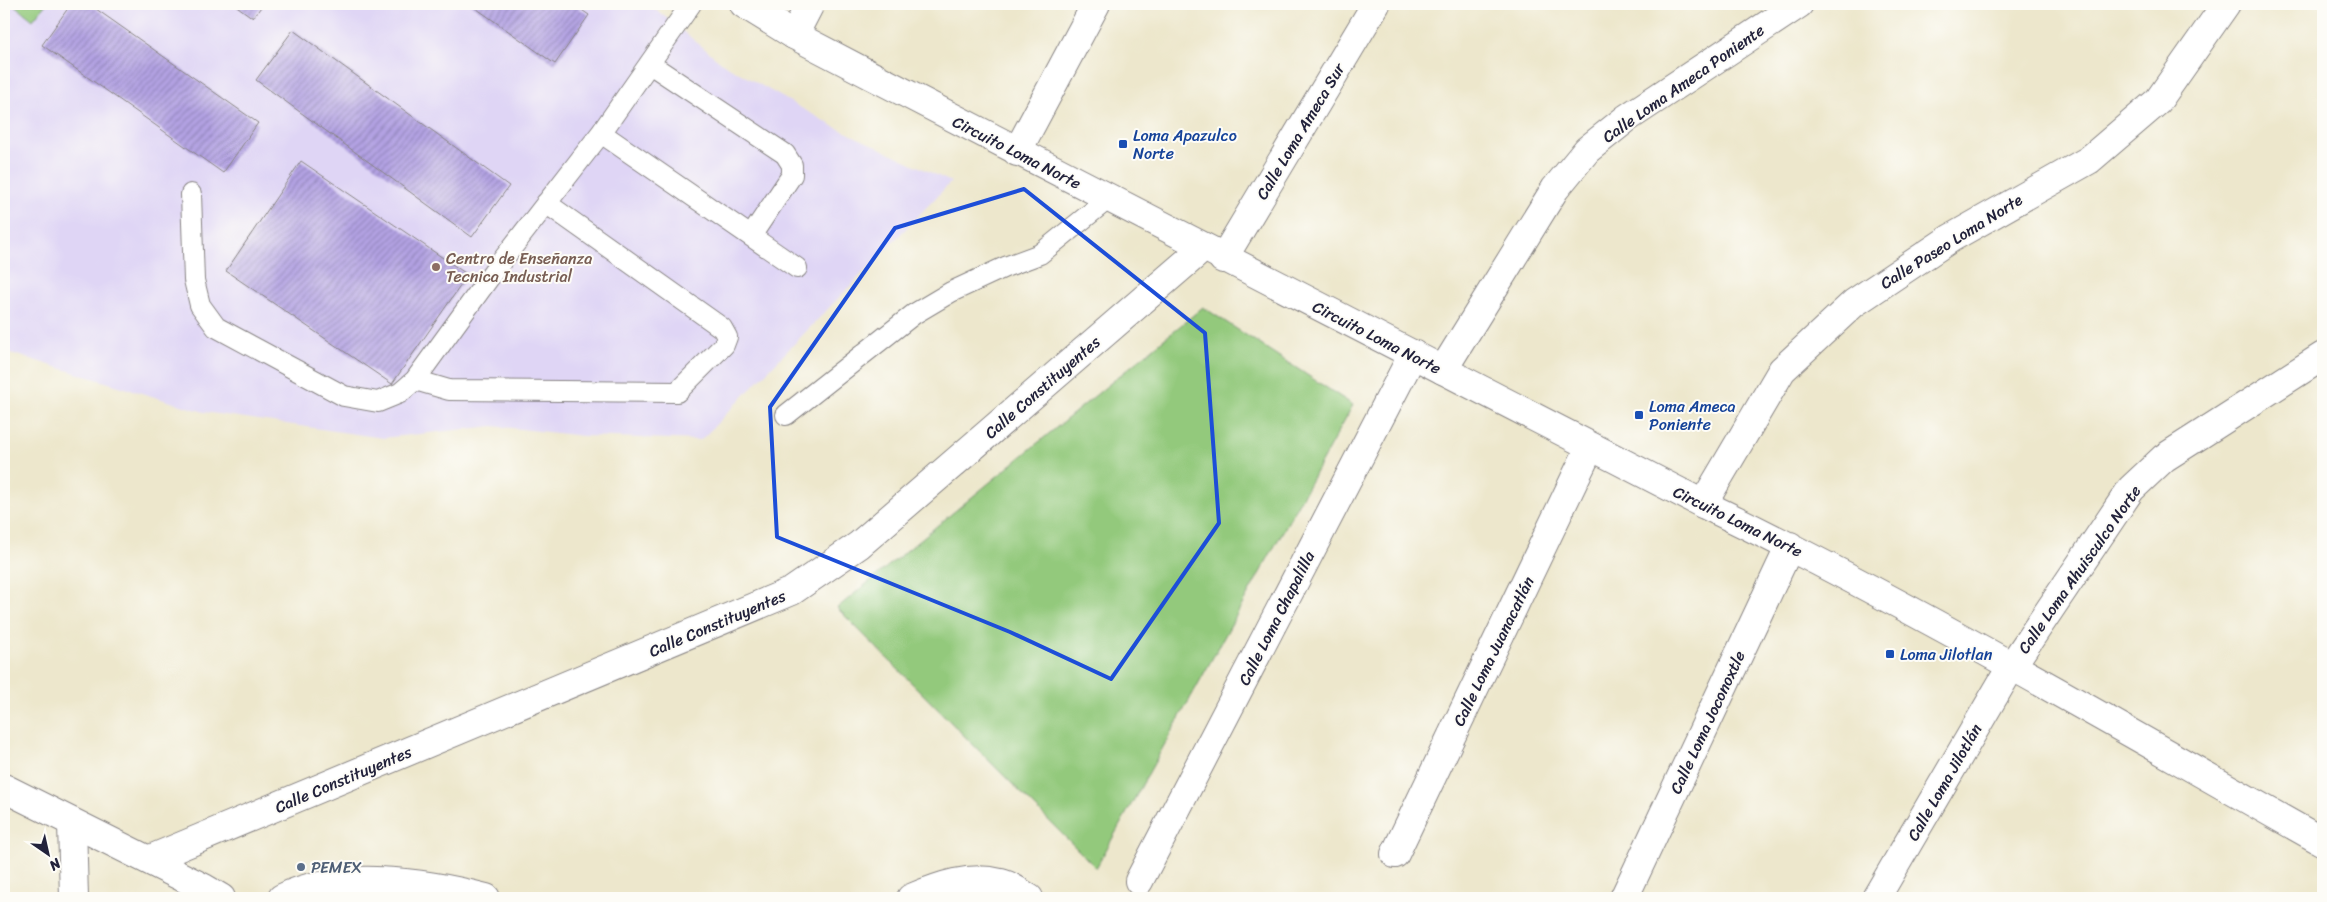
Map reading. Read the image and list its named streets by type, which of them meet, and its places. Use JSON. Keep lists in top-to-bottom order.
{
  "streets": {
    "street": [
      "Calle Loma Ameca Poniente",
      "Calle Loma Ameca Sur",
      "Circuito Loma Norte",
      "Calle Paseo Loma Norte",
      "Calle Constituyentes",
      "Calle Loma Ahuisculco Norte",
      "Calle Loma Chapalilla",
      "Calle Loma Juanacatlán",
      "Calle Loma Joconoxtle",
      "Calle Loma Jilotlán"
    ]
  },
  "crossings": [
    ["Calle Loma Ameca Poniente", "Circuito Loma Norte"],
    ["Calle Loma Ameca Sur", "Circuito Loma Norte"],
    ["Calle Loma Ameca Sur", "Calle Constituyentes"],
    ["Circuito Loma Norte", "Calle Paseo Loma Norte"],
    ["Circuito Loma Norte", "Calle Constituyentes"],
    ["Circuito Loma Norte", "Calle Loma Ahuisculco Norte"],
    ["Circuito Loma Norte", "Calle Loma Chapalilla"],
    ["Circuito Loma Norte", "Calle Loma Juanacatlán"],
    ["Circuito Loma Norte", "Calle Loma Joconoxtle"],
    ["Circuito Loma Norte", "Calle Loma Jilotlán"],
    ["Calle Loma Ahuisculco Norte", "Calle Loma Jilotlán"]
  ],
  "places": {
    "transit": ["Loma Apazulco Norte", "Loma Ameca Poniente", "Loma Jilotlan"],
    "other": ["Centro de Enseñanza Tecnica Industrial", "PEMEX"]
  },
  "north": "bottom right"
}
